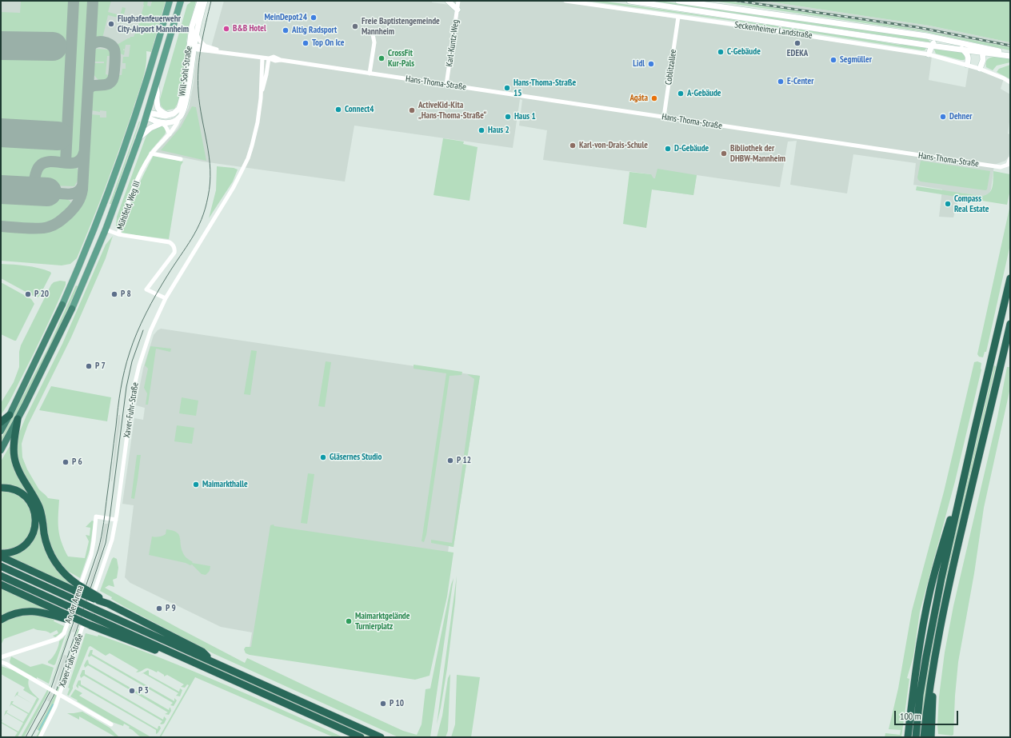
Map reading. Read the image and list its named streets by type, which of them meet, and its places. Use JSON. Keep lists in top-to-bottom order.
{
  "streets": {
    "main road": ["Seckenheimer Landstraße", "Will-Sohl-Straße"],
    "street": [
      "Karl-Kuntz-Weg",
      "Coblitzallee",
      "Hans-Thoma-Straße",
      "Mühlfeld, Weg III",
      "Xaver-Fuhr-Straße",
      "An der Arena"
    ]
  },
  "crossings": [
    ["Seckenheimer Landstraße", "Coblitzallee"],
    ["Karl-Kuntz-Weg", "Hans-Thoma-Straße"],
    ["Coblitzallee", "Hans-Thoma-Straße"],
    ["Will-Sohl-Straße", "Hans-Thoma-Straße"],
    ["Will-Sohl-Straße", "Mühlfeld, Weg III"],
    ["Hans-Thoma-Straße", "Xaver-Fuhr-Straße"],
    ["Mühlfeld, Weg III", "Xaver-Fuhr-Straße"],
    ["Xaver-Fuhr-Straße", "An der Arena"]
  ],
  "places": [
    "MeinDepot24",
    "Flughafenfeuerwehr City-Airport Mannheim",
    "Freie Baptistengemeinde Mannheim",
    "B&B Hotel",
    "Altig Radsport",
    "Top On Ice",
    "EDEKA",
    "C-Gebäude",
    "CrossFit Kur-Pals",
    "Segmüller",
    "Lidl",
    "E-Center",
    "Hans-Thoma-Straße 15",
    "A-Gebäude",
    "Agáta",
    "Connect4",
    "ActiveKid-Kita „Hans-Thoma-Straße“",
    "Haus 1",
    "Dehner",
    "Haus 2",
    "Karl-von-Drais-Schule",
    "D-Gebäude",
    "Bibliothek der DHBW-Mannheim",
    "Compass Real Estate",
    "P 20",
    "P 8",
    "P 7",
    "Gläsernes Studio",
    "P 12",
    "P 6",
    "Maimarkthalle",
    "P 9",
    "Maimarktgelände Turnierplatz",
    "P 3",
    "P 10"
  ],
  "scale_bar": "100 m"
}
